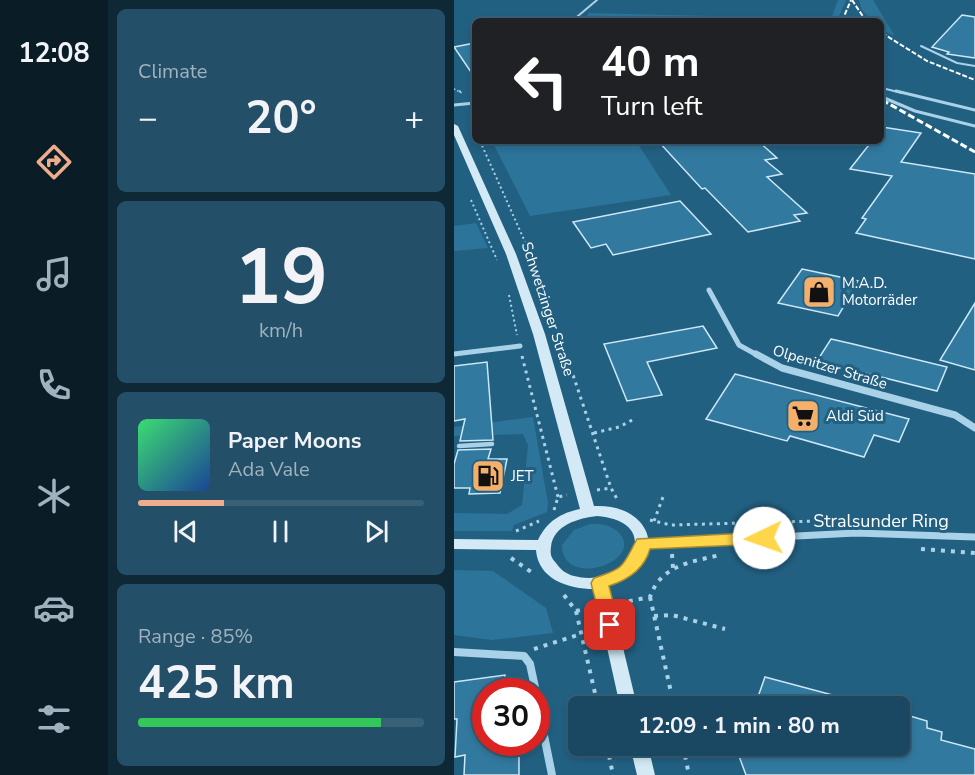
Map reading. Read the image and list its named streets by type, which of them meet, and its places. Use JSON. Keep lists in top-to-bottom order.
{
  "streets": {
    "main road": ["Schwetzinger Straße"],
    "street": ["Olpenitzer Straße", "Stralsunder Ring"]
  },
  "crossings": [
    ["Schwetzinger Straße", "Stralsunder Ring"]
  ],
  "places": {
    "shop": ["M.A.D. Motorräder"],
    "supermarket": ["Aldi Süd"],
    "fuel station": ["JET"]
  },
  "page": {
    "tabs": "12:08",
    "tile": [
      "Climate",
      ["19", "km/h"],
      ["Range · 85%", "425 km"]
    ],
    "turn": ["40 m", "Turn left"],
    "heat": ["−", "20°", "+"],
    "song": ["Paper Moons", "Ada Vale"],
    "limit": "30",
    "trip": "12:09 · 1 min · 80 m"
  }
}
